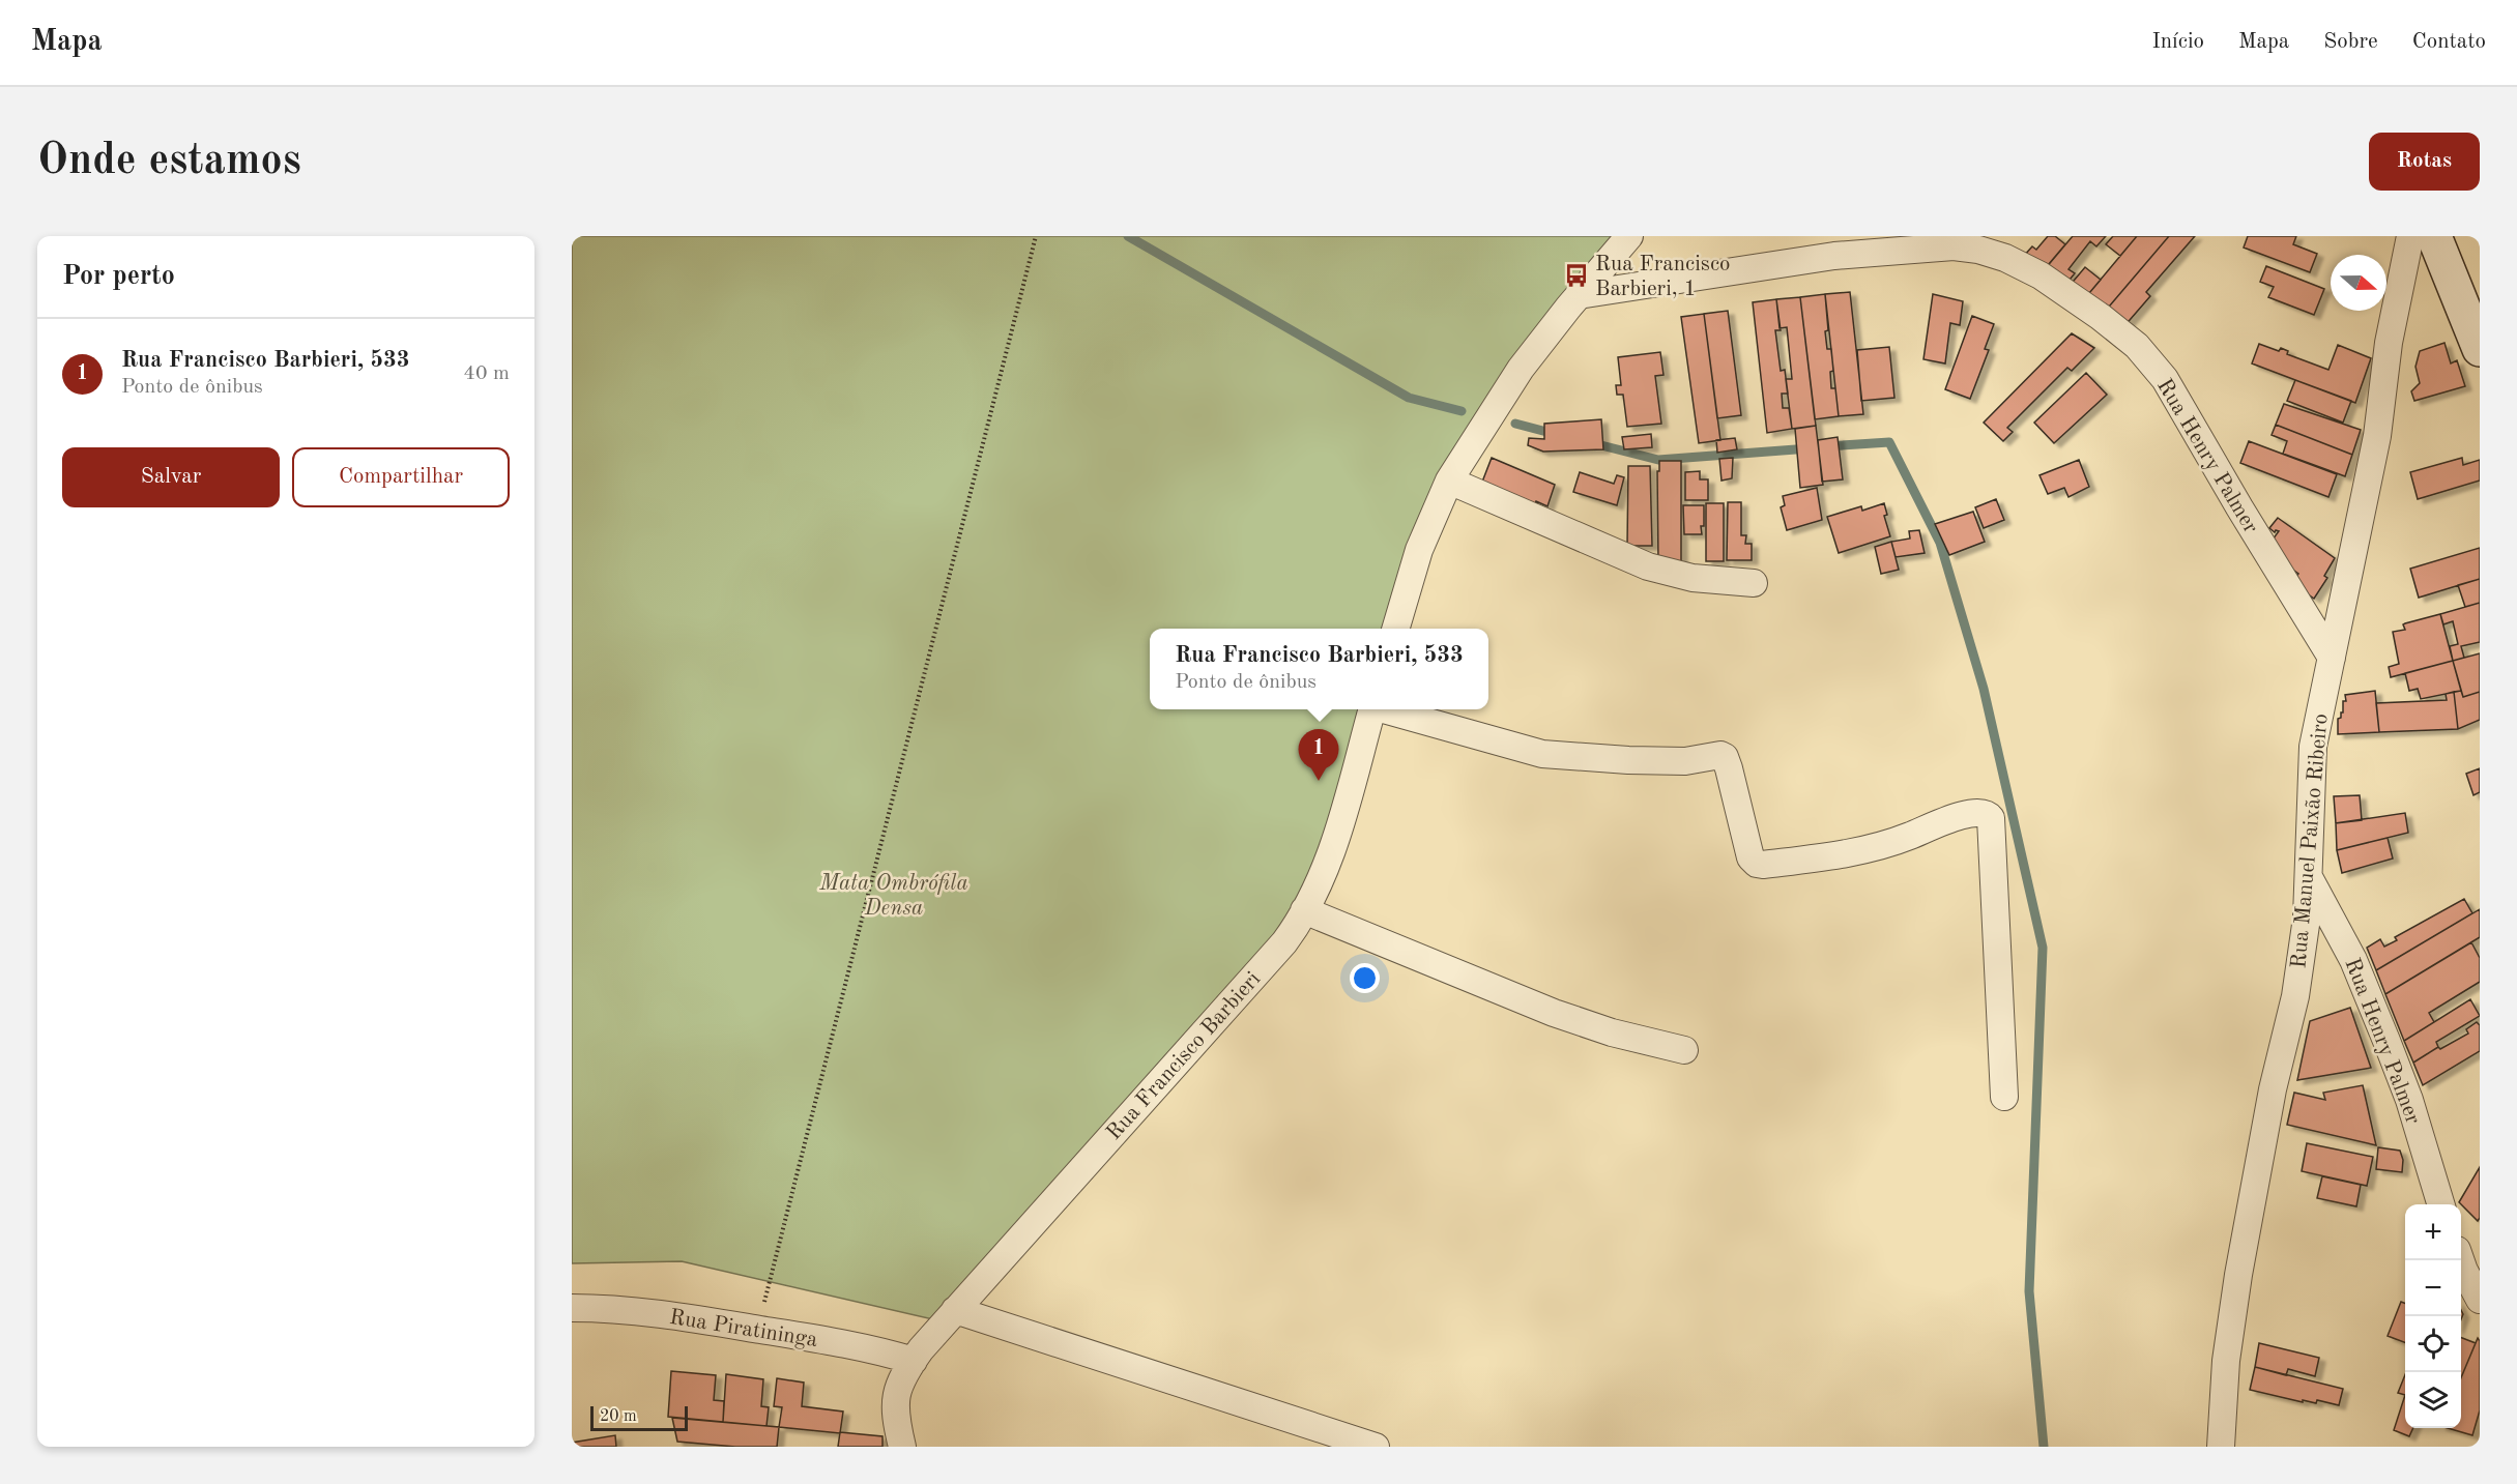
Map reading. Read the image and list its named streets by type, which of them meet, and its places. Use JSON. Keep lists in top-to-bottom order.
{
  "streets": {
    "street": [
      "Rua Henry Palmer",
      "Rua Manuel Paixão Ribeiro",
      "Rua Francisco Barbieri",
      "Rua Piratininga"
    ]
  },
  "crossings": [
    ["Rua Henry Palmer", "Rua Manuel Paixão Ribeiro"],
    ["Rua Francisco Barbieri", "Rua Piratininga"]
  ],
  "parks": ["Mata Ombrófila Densa"],
  "places": {
    "bus stop": ["Rua Francisco Barbieri, 1"]
  },
  "scale_bar": "20 m",
  "north": "right",
  "page": {
    "header": "Mapa",
    "nav": [
      "Início",
      "Mapa",
      "Sobre",
      "Contato"
    ],
    "buttons": [
      "Rotas",
      ["Salvar", "Compartilhar"]
    ],
    "title": "Onde estamos",
    "heading": "Por perto",
    "list": [
      {
        "mark": "1",
        "name": "Rua Francisco Barbieri, 533",
        "note": "Ponto de ônibus",
        "value": "40 m"
      }
    ],
    "popup": ["Rua Francisco Barbieri, 533", "Ponto de ônibus"],
    "pins": "1",
    "map_buttons": ["+", "−"],
    "scale": "20 m"
  }
}
